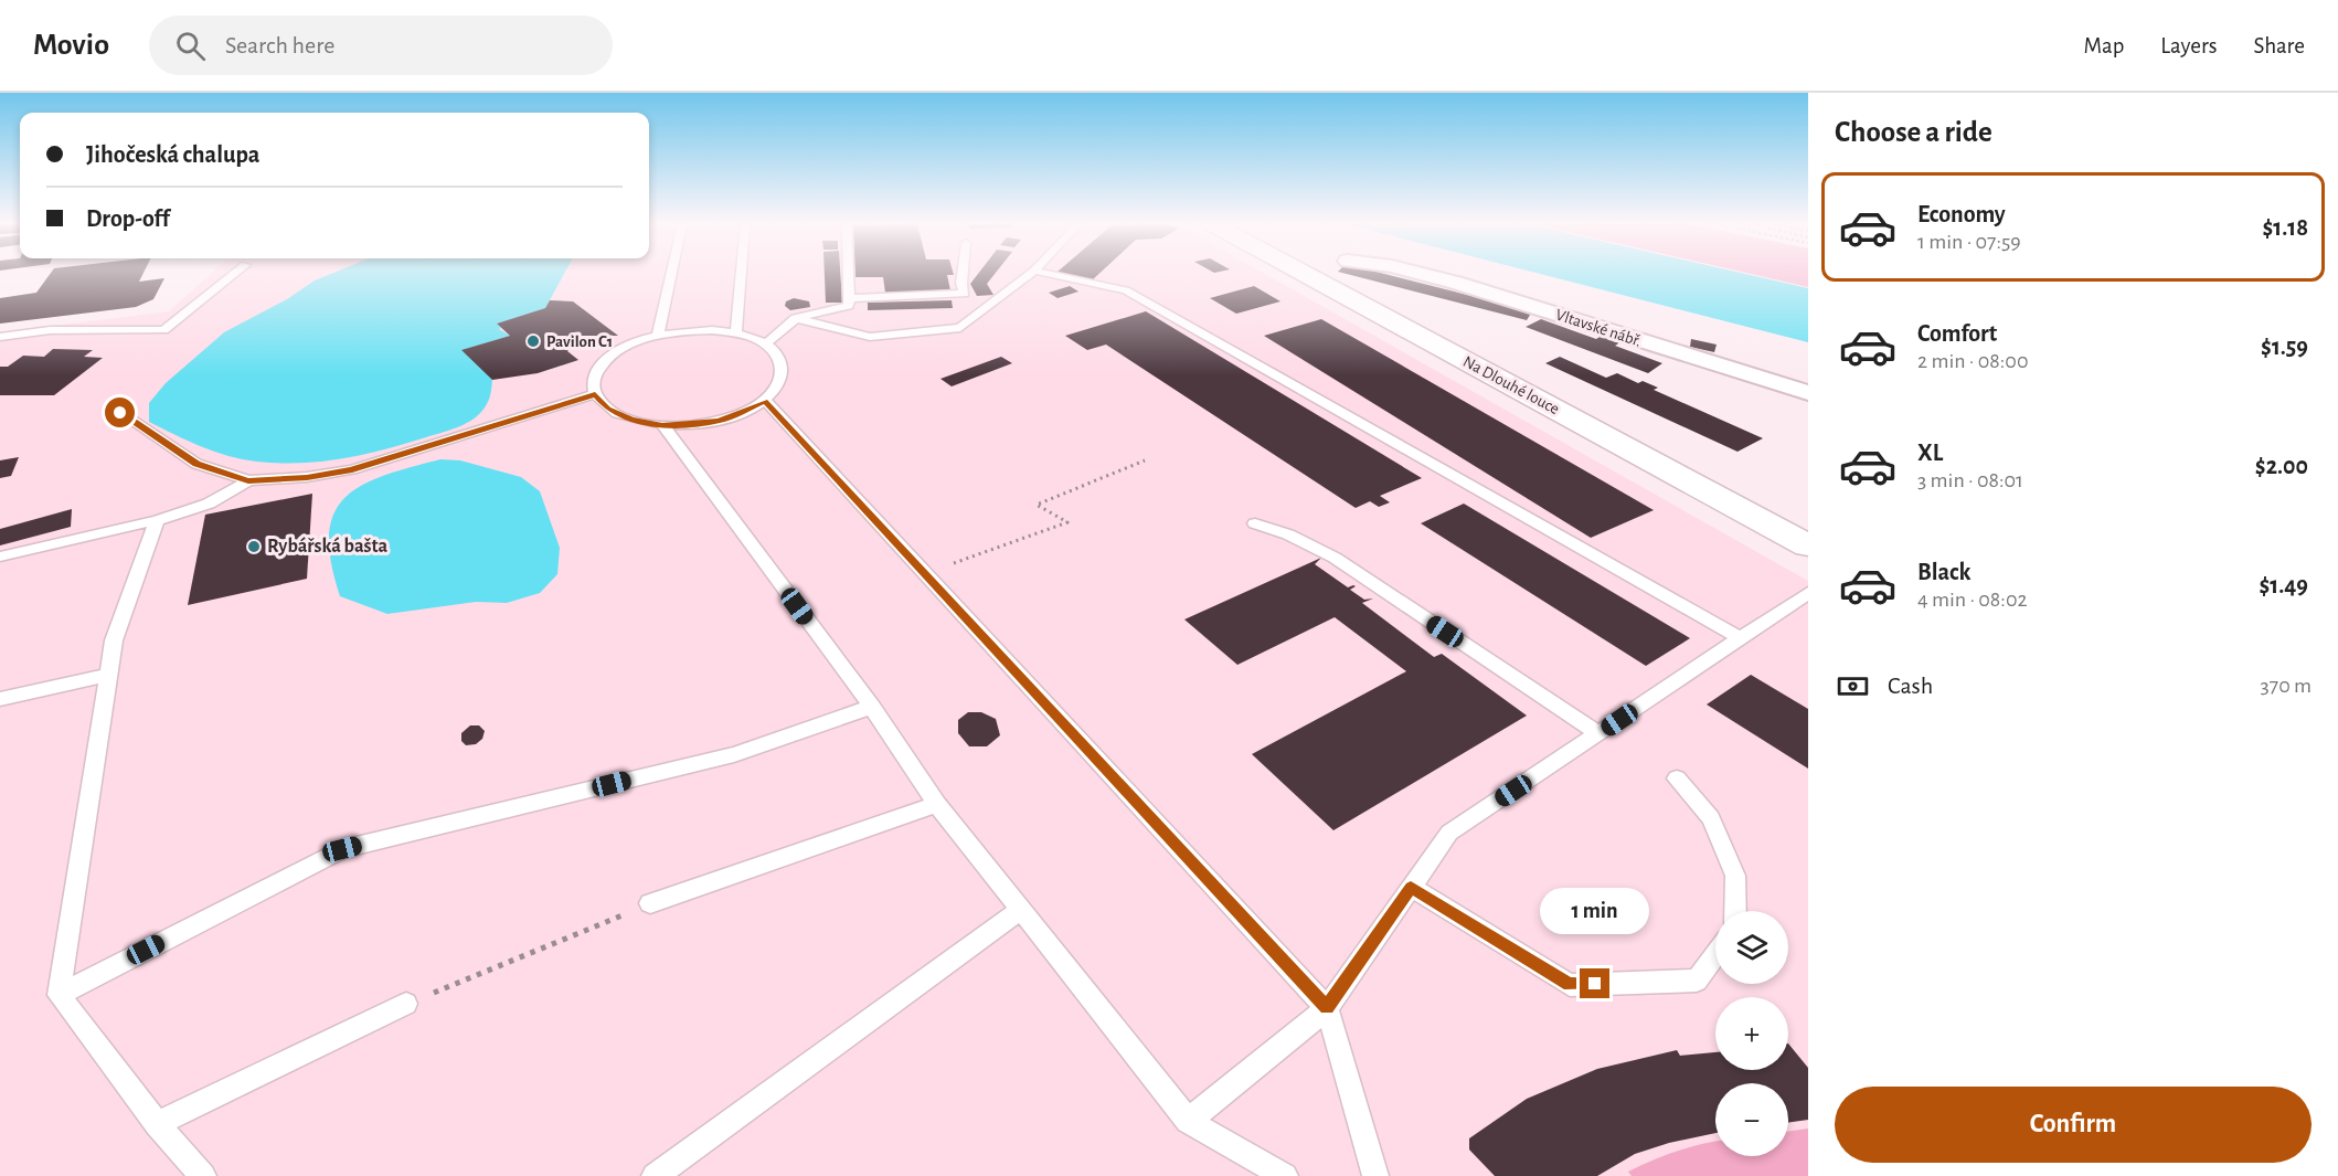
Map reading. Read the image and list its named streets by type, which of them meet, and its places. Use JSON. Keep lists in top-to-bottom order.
{
  "streets": {
    "main road": ["Na Dlouhé louce"],
    "street": ["Vltavské nábř."]
  },
  "places": ["Pavilon C1", "Rybářská bašta"],
  "page": {
    "header": "Movio",
    "search": "Search here",
    "nav": ["Map", "Layers", "Share"],
    "heading": "Choose a ride",
    "banner": ["Jihočeská chalupa", "Drop-off"],
    "list": [
      {
        "name": "Economy",
        "note": "1 min · 07:59",
        "value": "$1.18"
      },
      {
        "name": "Comfort",
        "note": "2 min · 08:00",
        "value": "$1.59"
      },
      {
        "name": "XL",
        "note": "3 min · 08:01",
        "value": "$2.00"
      },
      {
        "name": "Black",
        "note": "4 min · 08:02",
        "value": "$1.49"
      }
    ],
    "pay": ["Cash", "370 m"],
    "bubble": "1 min",
    "map_buttons": ["+", "−"],
    "buttons": "Confirm"
  }
}
